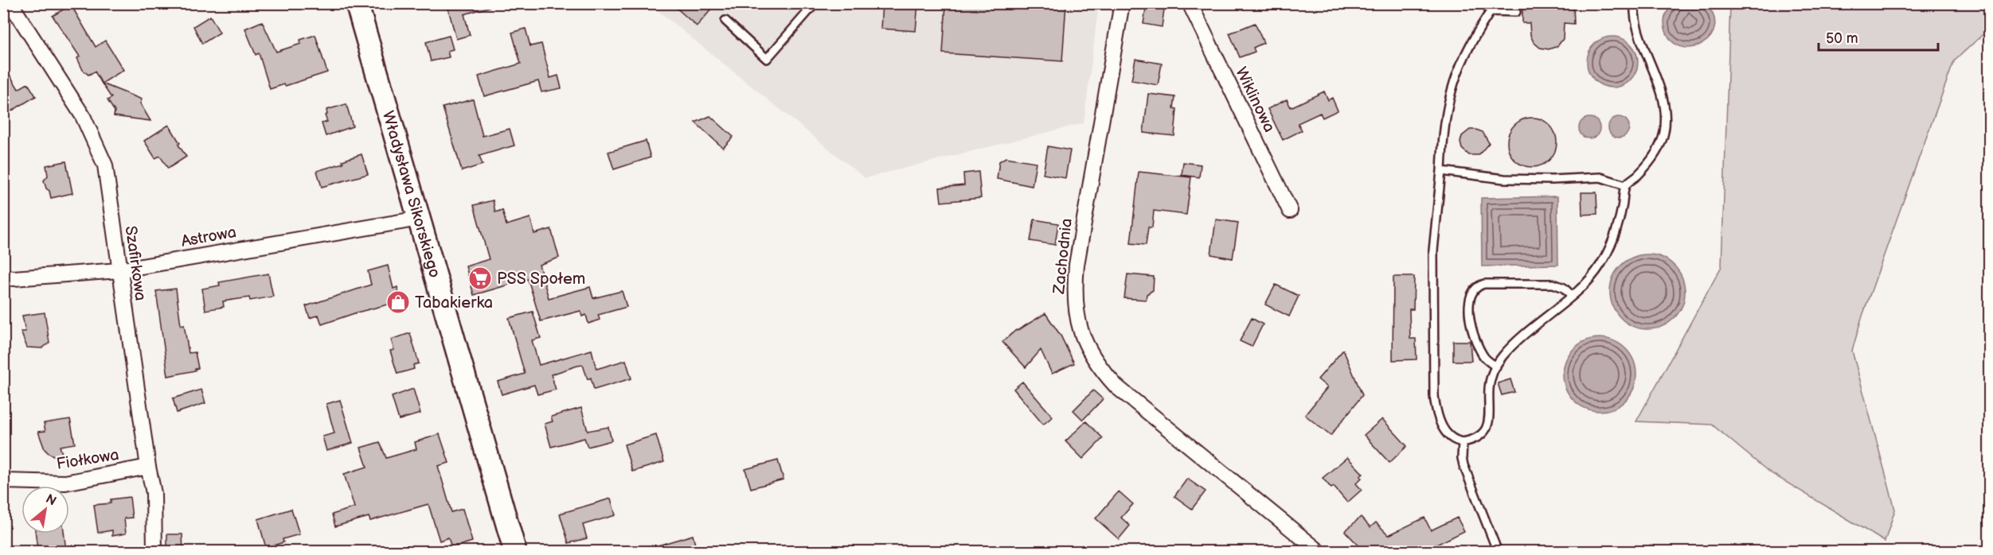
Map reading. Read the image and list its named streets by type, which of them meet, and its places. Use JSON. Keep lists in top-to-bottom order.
{
  "streets": {
    "main road": ["Władysława Sikorskiego"],
    "street": [
      "Wiklinowa",
      "Astrowa",
      "Zachodnia",
      "Szafirkowa",
      "Fiołkowa"
    ]
  },
  "crossings": [
    ["Władysława Sikorskiego", "Astrowa"],
    ["Astrowa", "Szafirkowa"],
    ["Szafirkowa", "Fiołkowa"]
  ],
  "places": {
    "supermarket": ["PSS Społem"],
    "shop": ["Tabakierka"]
  },
  "scale_bar": "50 m",
  "north": "top right"
}
